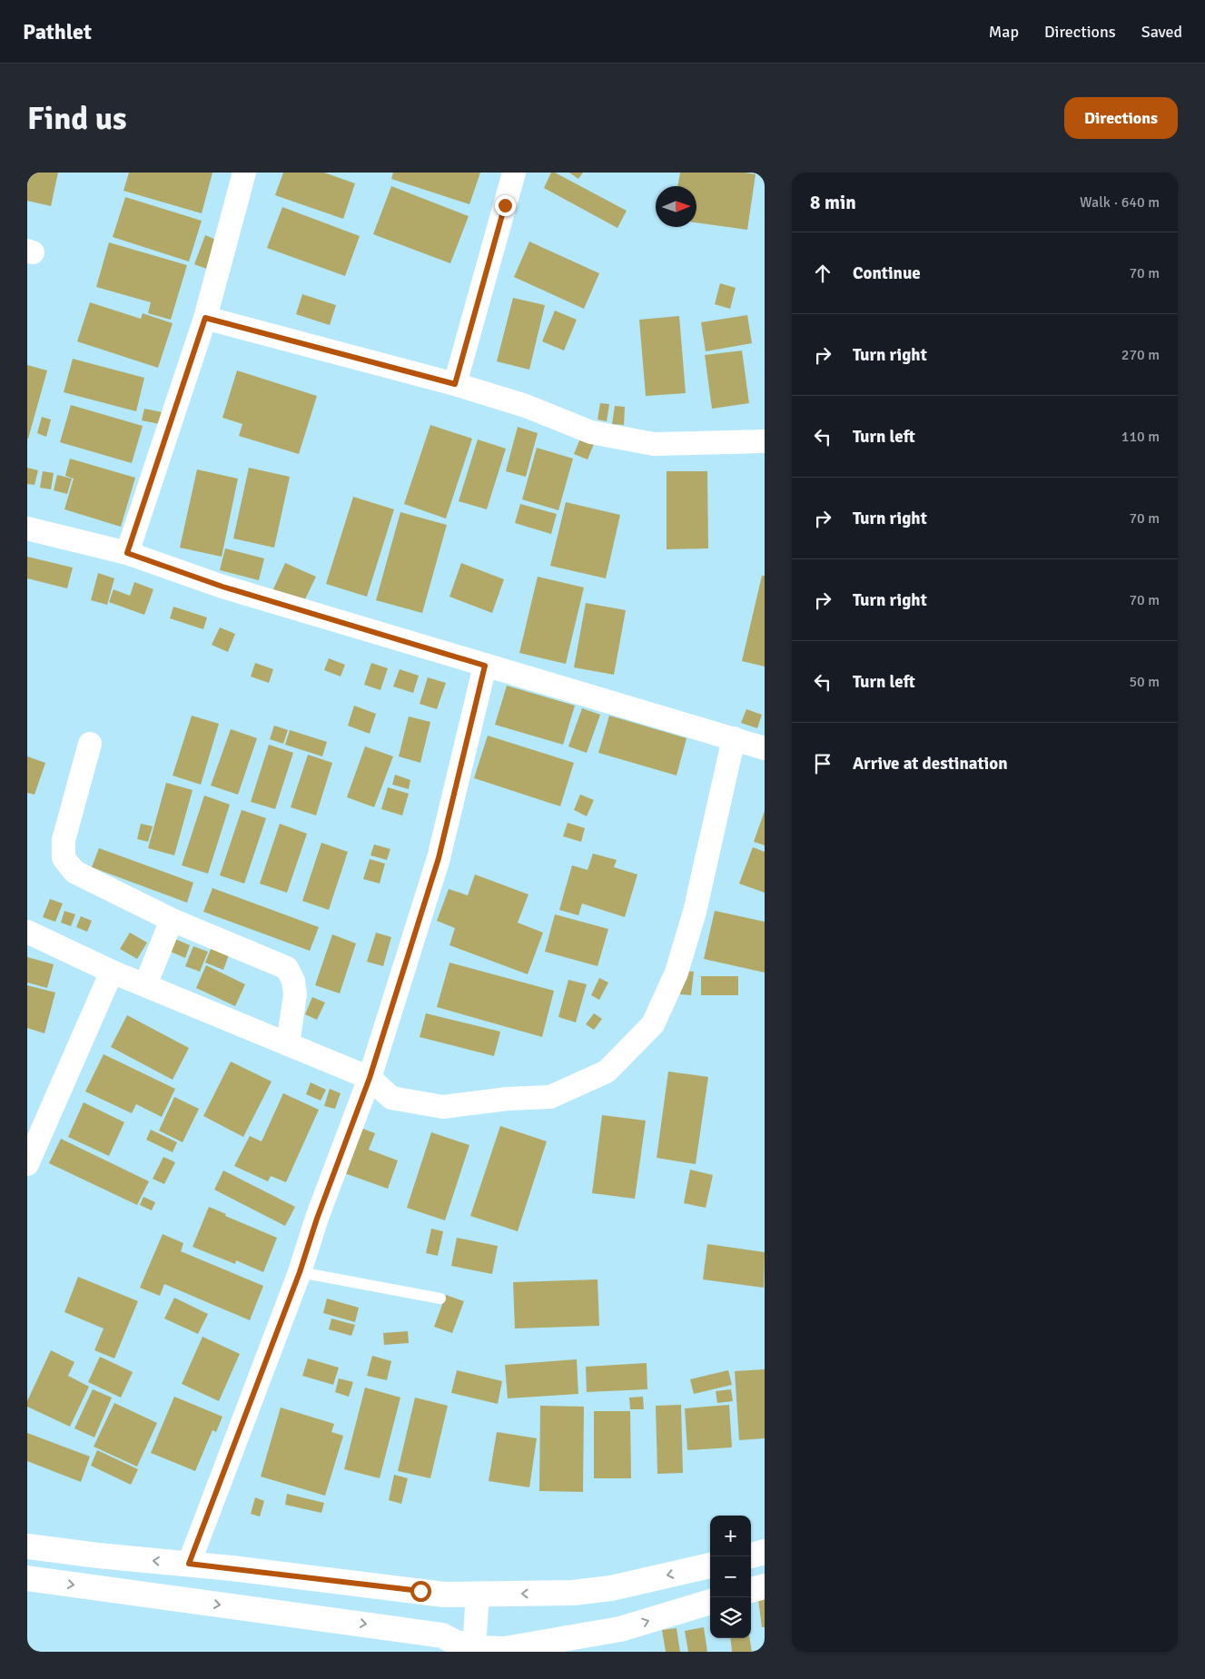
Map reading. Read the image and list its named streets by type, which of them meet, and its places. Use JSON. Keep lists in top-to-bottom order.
{
  "north": "right",
  "page": {
    "header": "Pathlet",
    "nav": ["Map", "Directions", "Saved"],
    "buttons": "Directions",
    "title": "Find us",
    "heading": ["8 min", "Walk · 640 m"],
    "list": [
      ["Continue", "70 m"],
      ["Turn right", "270 m"],
      ["Turn left", "110 m"],
      ["Turn right", "70 m"],
      ["Turn right", "70 m"],
      ["Turn left", "50 m"],
      "Arrive at destination"
    ],
    "map_buttons": ["+", "−"]
  }
}
